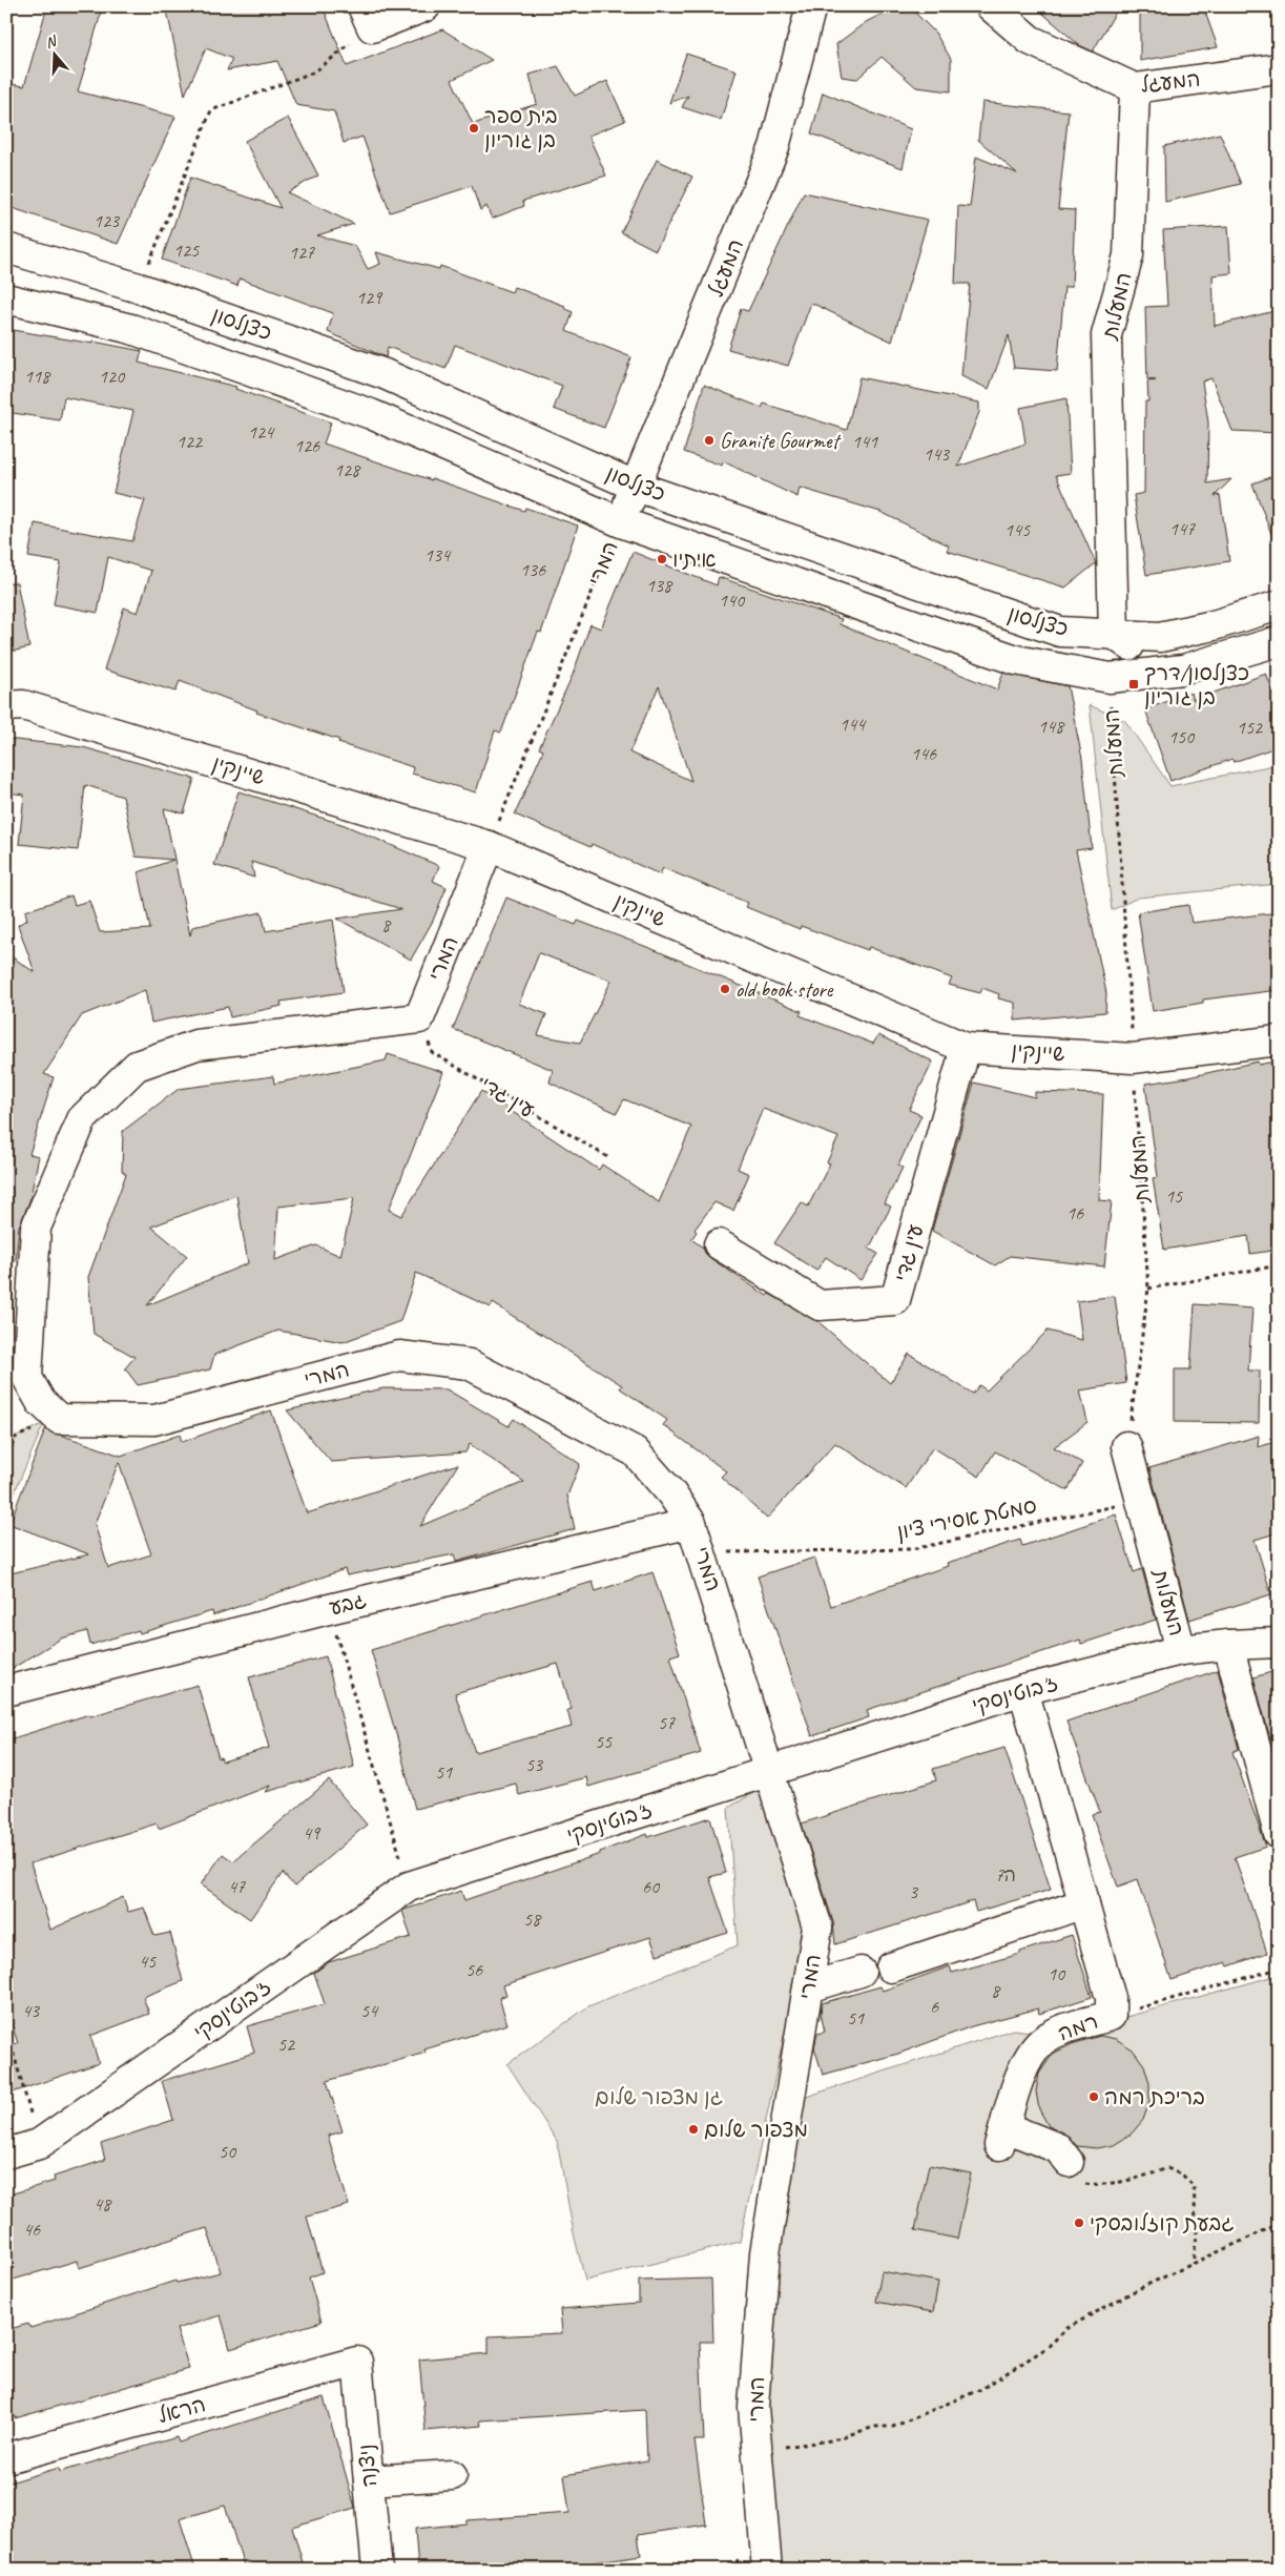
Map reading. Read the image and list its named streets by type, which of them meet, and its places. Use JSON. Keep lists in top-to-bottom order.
{
  "streets": {
    "street": [
      "המעגל",
      "המעלות",
      "כצנלסון",
      "המרי",
      "שיינקין",
      "עין גדי",
      "גבע",
      "ז'בוטינסקי",
      "רמה",
      "הראל",
      "ניצנה"
    ],
    "path": ["סמטת אסירי ציון"]
  },
  "crossings": [
    ["המעגל", "המעלות"],
    ["המעגל", "כצנלסון"],
    ["המעגל", "המרי"],
    ["המעלות", "כצנלסון"],
    ["המעלות", "שיינקין"],
    ["המעלות", "סמטת אסירי ציון"],
    ["המעלות", "ז'בוטינסקי"],
    ["כצנלסון", "המרי"],
    ["המרי", "שיינקין"],
    ["המרי", "סמטת אסירי ציון"],
    ["המרי", "גבע"],
    ["המרי", "ז'בוטינסקי"],
    ["שיינקין", "עין גדי"],
    ["ז'בוטינסקי", "רמה"],
    ["הראל", "ניצנה"]
  ],
  "parks": ["גן מצפור שלום"],
  "places": {
    "other": [
      "בית ספר בן גוריון",
      "Granite Gourmet",
      "איתיו",
      "old book store",
      "בריכת רמה",
      "מצפור שלום",
      "גבעת קוזלובסקי"
    ],
    "transit": ["כצנלסון/דרך בן גוריון"]
  },
  "house_numbers": [
    "123",
    "125",
    "127",
    "129",
    "118",
    "120",
    "124",
    "122",
    "141",
    "126",
    "143",
    "128",
    "147",
    "145",
    "134",
    "136",
    "138",
    "140",
    "144",
    "148",
    "152",
    "150",
    "146",
    "8",
    "15",
    "16",
    "57",
    "55",
    "53",
    "51",
    "49",
    "7ה",
    "47",
    "60",
    "3",
    "58",
    "45",
    "56",
    "10",
    "8",
    "6",
    "43",
    "54",
    "51",
    "52",
    "50",
    "48",
    "46"
  ],
  "north": "top"
}
